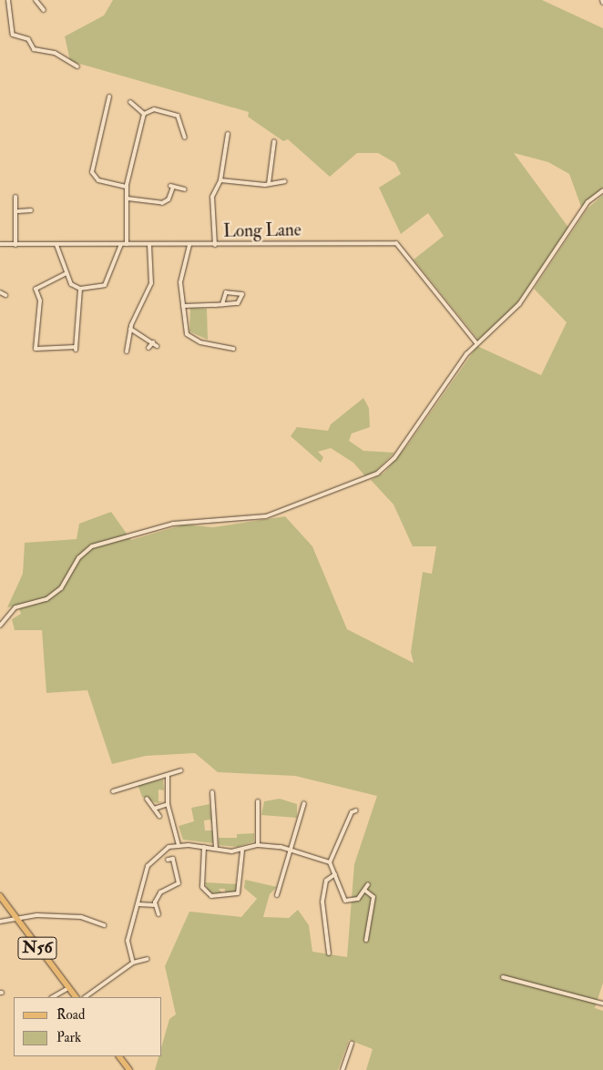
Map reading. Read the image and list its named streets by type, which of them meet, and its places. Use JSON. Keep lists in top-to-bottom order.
{
  "streets": {
    "main road": ["N56"],
    "street": ["Long Lane"]
  },
  "legend": ["Road", "Park"]
}
